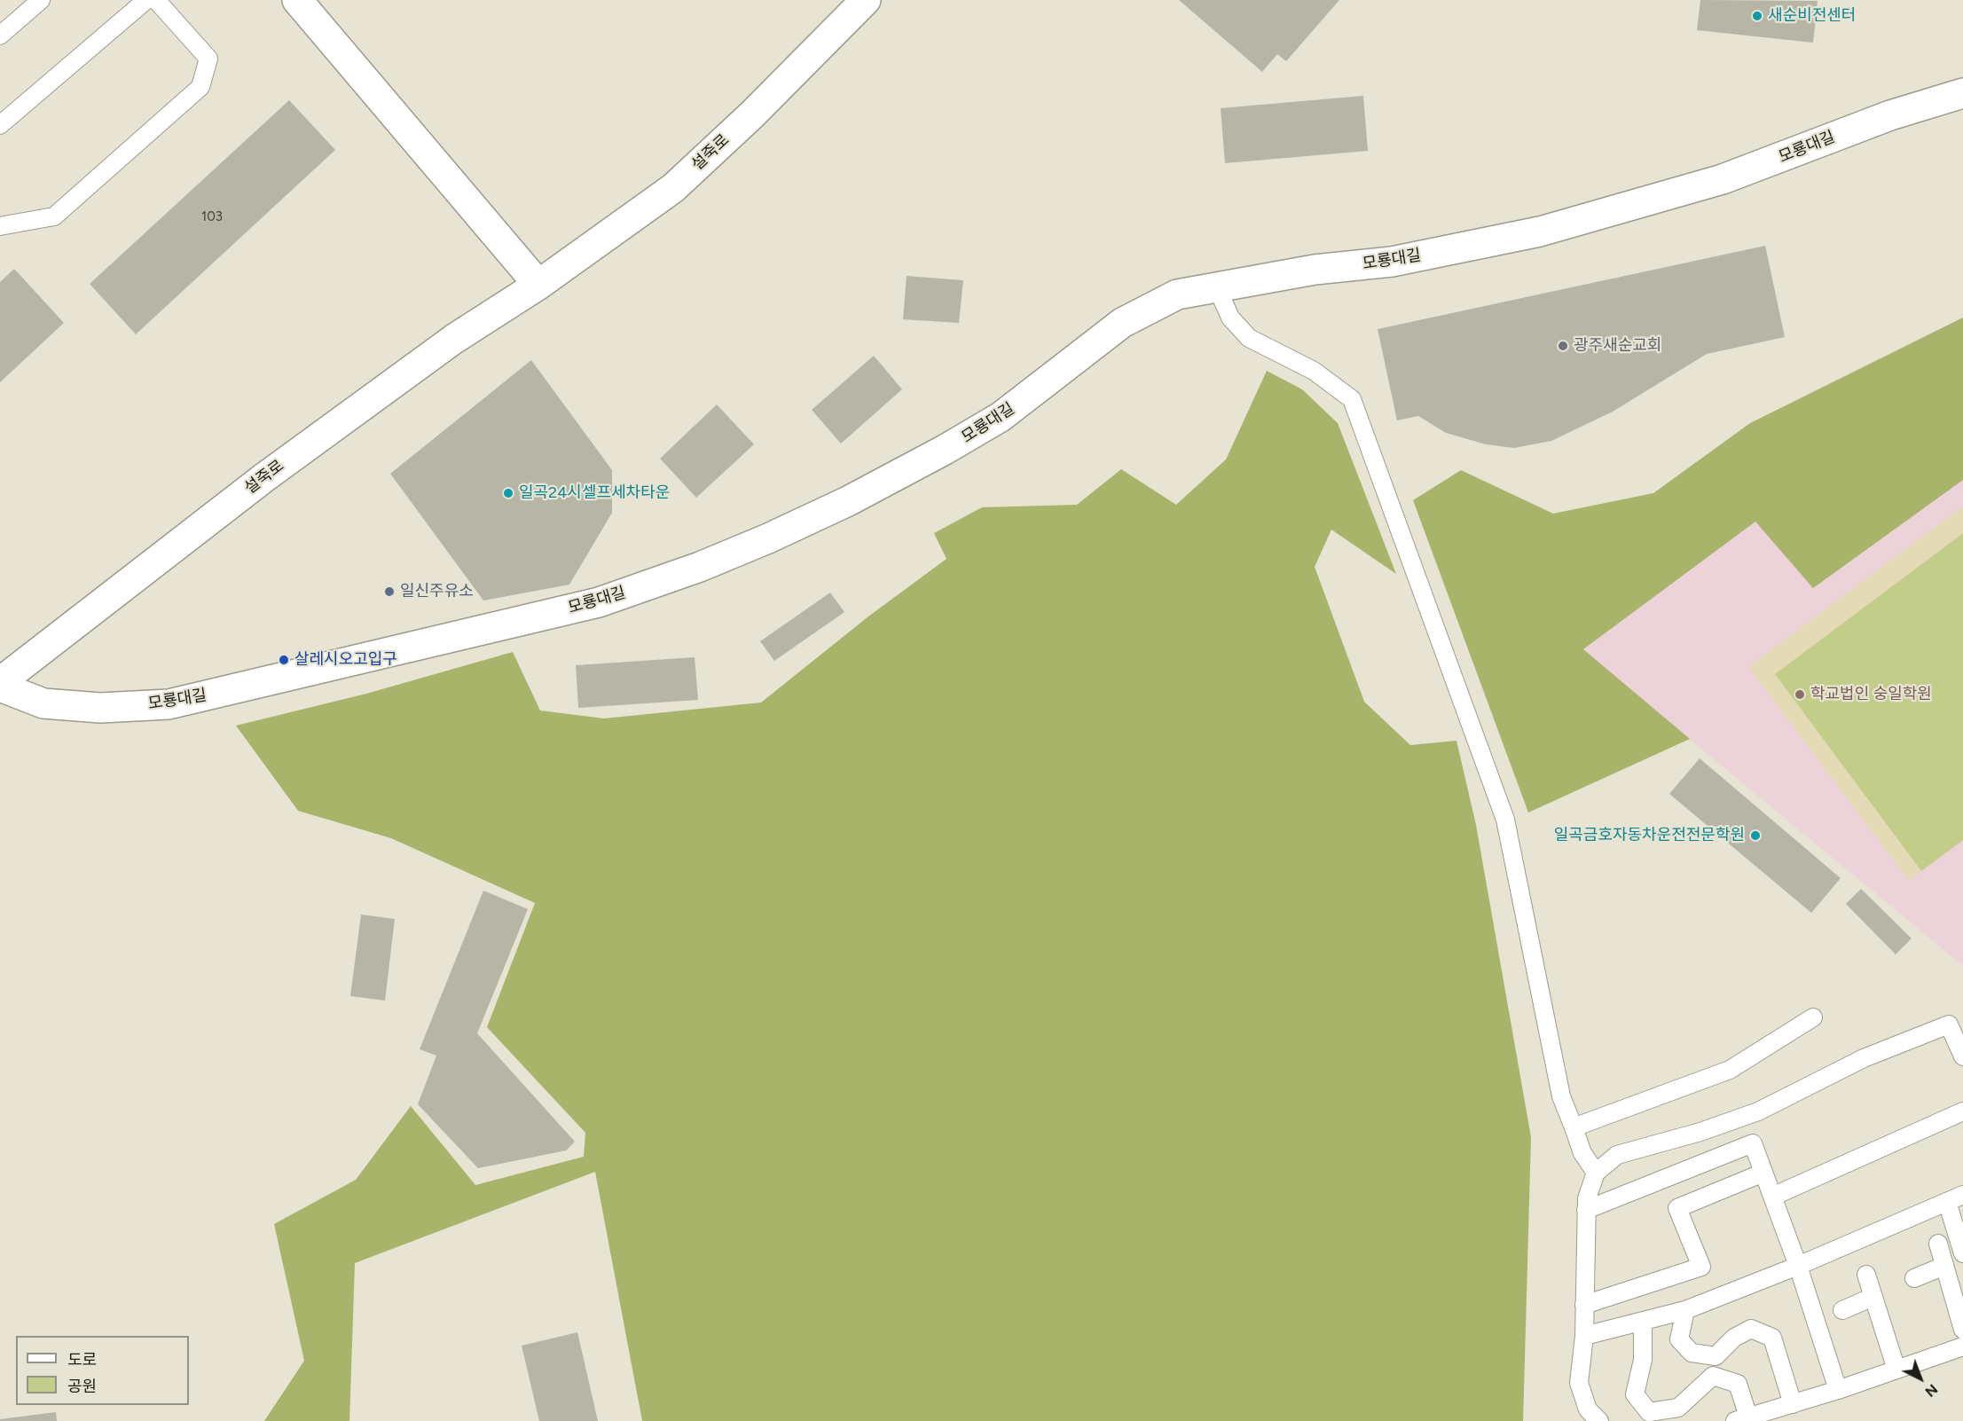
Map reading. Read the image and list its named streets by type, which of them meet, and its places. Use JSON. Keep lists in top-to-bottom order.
{
  "streets": {
    "street": ["모룡대길", "설죽로"]
  },
  "places": [
    "새순비전센터",
    "광주새순교회",
    "일곡24시셀프세차타운",
    "일신주유소",
    "살레시오고입구",
    "학교법인 숭일학원",
    "일곡금호자동차운전전문학원"
  ],
  "house_numbers": ["103"],
  "legend": ["도로", "공원"],
  "north": "bottom right"
}
